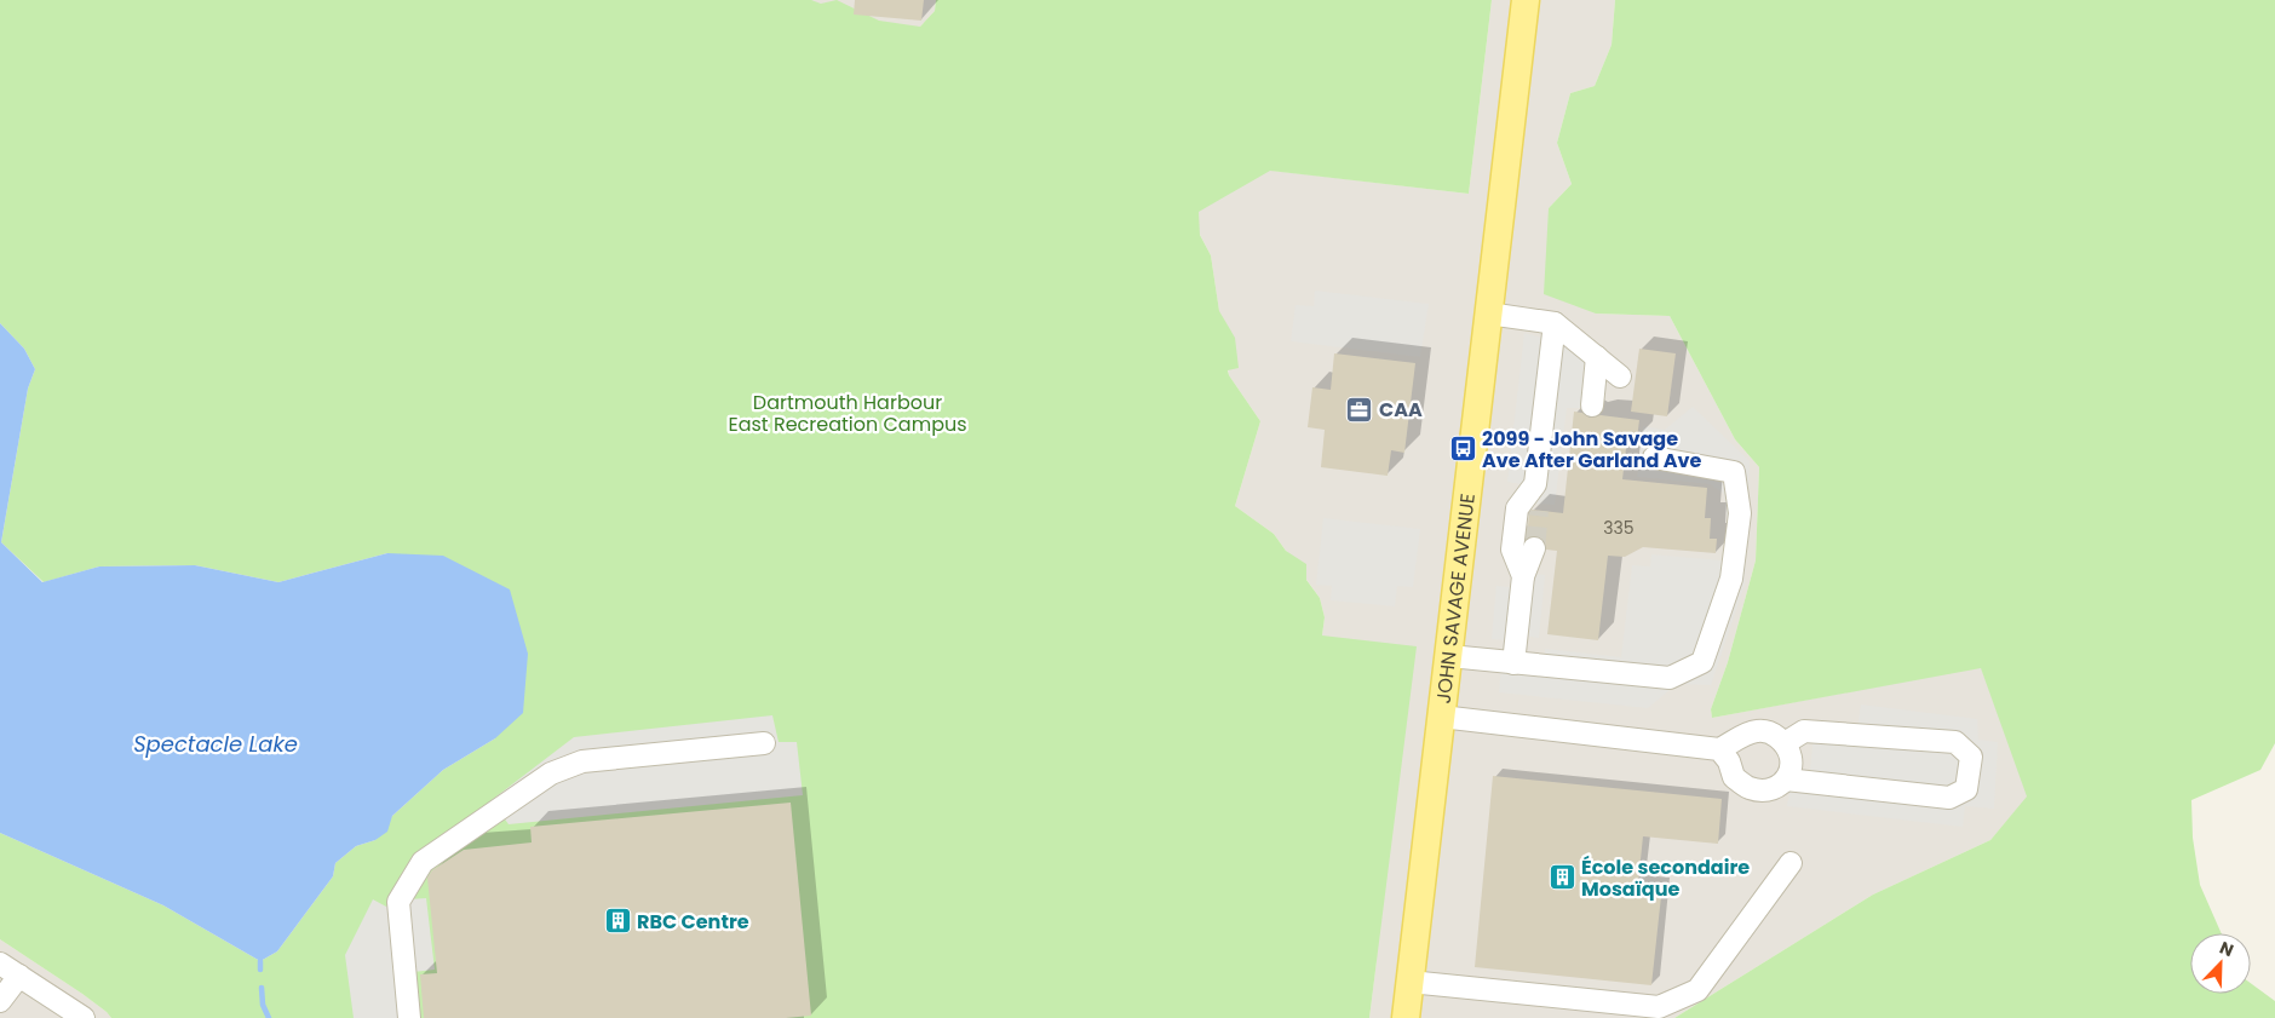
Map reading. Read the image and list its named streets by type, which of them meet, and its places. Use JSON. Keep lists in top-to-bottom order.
{
  "streets": {
    "main road": ["JOHN SAVAGE AVENUE"]
  },
  "water": ["Spectacle Lake"],
  "parks": ["Dartmouth Harbour East Recreation Campus"],
  "places": {
    "office": ["CAA"],
    "bus stop": ["2099 - John Savage Ave After Garland Ave"],
    "building": ["École secondaire Mosaïque", "RBC Centre"]
  },
  "house_numbers": ["335"],
  "north": "top right"
}
